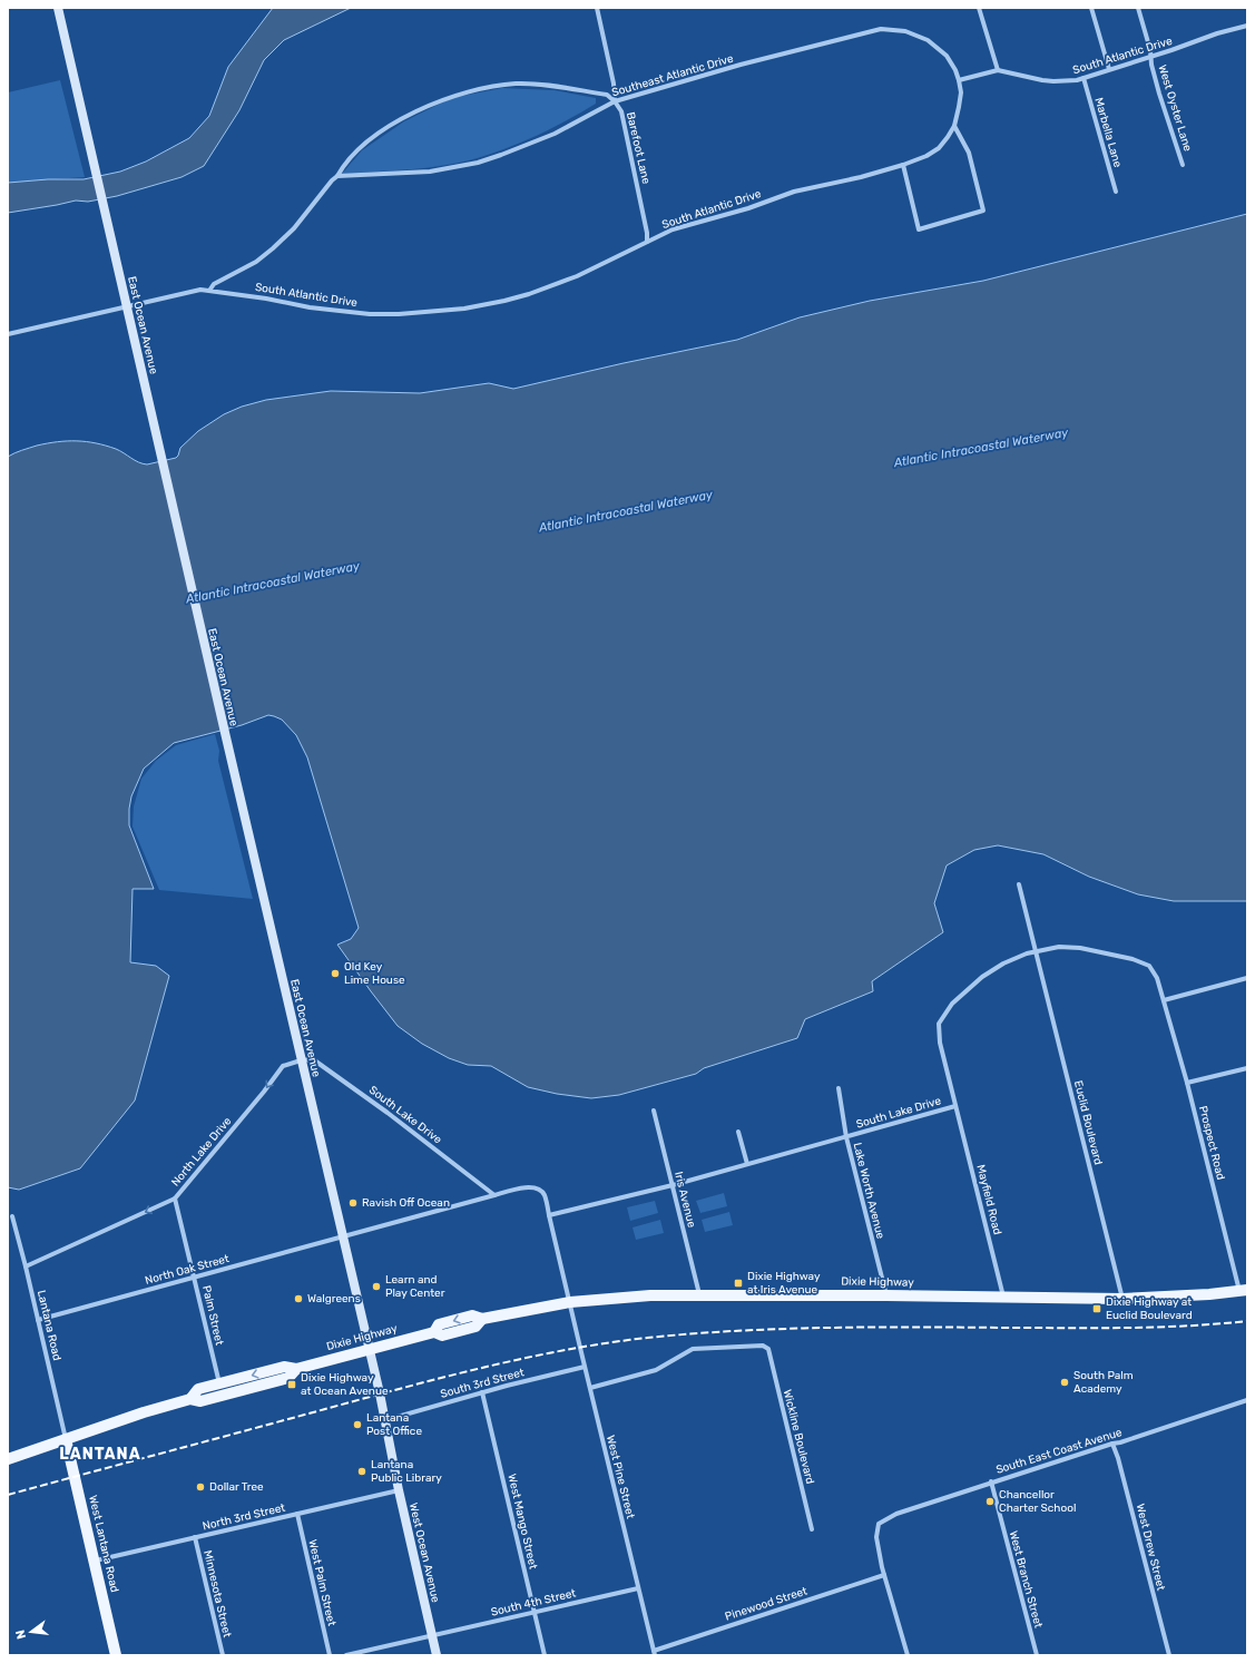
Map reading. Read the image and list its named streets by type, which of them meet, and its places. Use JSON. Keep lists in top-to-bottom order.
{
  "streets": {
    "main road": [
      "East Ocean Avenue",
      "Dixie Highway",
      "West Lantana Road",
      "West Ocean Avenue"
    ],
    "street": [
      "South Atlantic Drive",
      "Southeast Atlantic Drive",
      "West Oyster Lane",
      "Marbella Lane",
      "Barefoot Lane",
      "South Lake Drive",
      "Euclid Boulevard",
      "Prospect Road",
      "North Lake Drive",
      "Lake Worth Avenue",
      "Iris Avenue",
      "Mayfield Road",
      "North Oak Street",
      "Palm Street",
      "Lantana Road",
      "South 3rd Street",
      "Wickline Boulevard",
      "South East Coast Avenue",
      "West Pine Street",
      "North 3rd Street",
      "West Mango Street",
      "West Drew Street",
      "West Branch Street",
      "West Palm Street",
      "Minnesota Street",
      "South 4th Street",
      "Pinewood Street"
    ]
  },
  "crossings": [
    ["South Atlantic Drive", "Southeast Atlantic Drive"],
    ["South Atlantic Drive", "West Oyster Lane"],
    ["South Atlantic Drive", "Marbella Lane"],
    ["South Atlantic Drive", "Barefoot Lane"],
    ["South Atlantic Drive", "East Ocean Avenue"],
    ["Southeast Atlantic Drive", "Barefoot Lane"],
    ["East Ocean Avenue", "South Lake Drive"],
    ["East Ocean Avenue", "North Lake Drive"],
    ["East Ocean Avenue", "North Oak Street"],
    ["East Ocean Avenue", "Dixie Highway"],
    ["East Ocean Avenue", "West Ocean Avenue"],
    ["South Lake Drive", "Euclid Boulevard"],
    ["South Lake Drive", "Prospect Road"],
    ["South Lake Drive", "North Lake Drive"],
    ["South Lake Drive", "Lake Worth Avenue"],
    ["South Lake Drive", "Iris Avenue"],
    ["South Lake Drive", "Mayfield Road"],
    ["South Lake Drive", "North Oak Street"],
    ["South Lake Drive", "West Pine Street"],
    ["Euclid Boulevard", "Dixie Highway"],
    ["Prospect Road", "Dixie Highway"],
    ["North Lake Drive", "Palm Street"],
    ["North Lake Drive", "Lantana Road"],
    ["Lake Worth Avenue", "Dixie Highway"],
    ["Iris Avenue", "Dixie Highway"],
    ["Mayfield Road", "Dixie Highway"],
    ["North Oak Street", "Palm Street"],
    ["North Oak Street", "Lantana Road"],
    ["North Oak Street", "West Pine Street"],
    ["Dixie Highway", "Palm Street"],
    ["Dixie Highway", "Lantana Road"],
    ["Dixie Highway", "West Pine Street"],
    ["Dixie Highway", "West Lantana Road"],
    ["Dixie Highway", "West Ocean Avenue"],
    ["Lantana Road", "West Lantana Road"],
    ["South 3rd Street", "West Pine Street"],
    ["South 3rd Street", "West Mango Street"],
    ["South 3rd Street", "West Ocean Avenue"],
    ["Wickline Boulevard", "West Pine Street"],
    ["South East Coast Avenue", "West Drew Street"],
    ["South East Coast Avenue", "West Branch Street"],
    ["South East Coast Avenue", "Pinewood Street"],
    ["West Pine Street", "South 4th Street"],
    ["West Pine Street", "Pinewood Street"],
    ["North 3rd Street", "West Lantana Road"],
    ["North 3rd Street", "West Ocean Avenue"],
    ["North 3rd Street", "West Palm Street"],
    ["North 3rd Street", "Minnesota Street"],
    ["West Mango Street", "South 4th Street"],
    ["West Ocean Avenue", "South 4th Street"]
  ],
  "one_way": ["North Lake Drive"],
  "districts": ["LANTANA"],
  "water": ["Atlantic Intracoastal Waterway"],
  "places": {
    "other": [
      "Old Key Lime House",
      "Ravish Off Ocean",
      "Learn and Play Center",
      "Walgreens",
      "South Palm Academy",
      "Lantana Post Office",
      "Lantana Public Library",
      "Dollar Tree",
      "Chancellor Charter School"
    ],
    "transit": ["Dixie Highway at Iris Avenue", "Dixie Highway at Euclid Boulevard", "Dixie Highway at Ocean Avenue"]
  },
  "north": "left"
}
